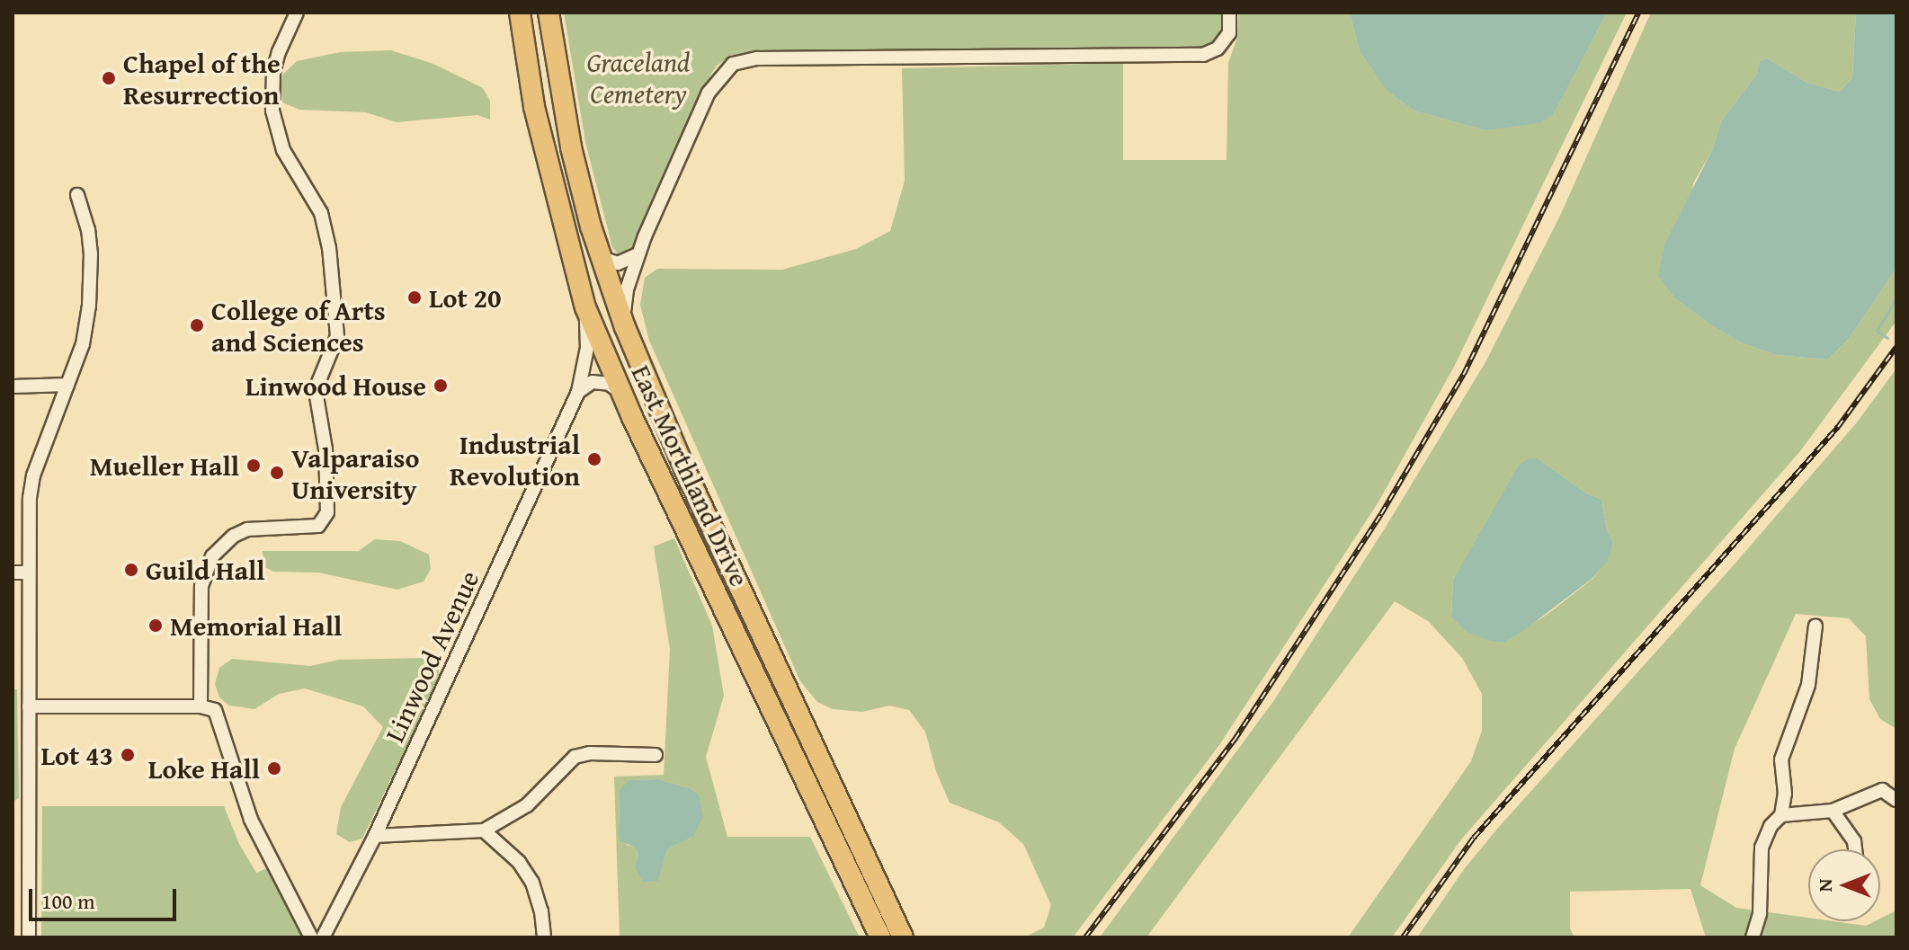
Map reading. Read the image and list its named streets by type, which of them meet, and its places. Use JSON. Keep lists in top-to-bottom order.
{
  "streets": {
    "highway": ["East Morthland Drive"],
    "street": ["Linwood Avenue"]
  },
  "crossings": [
    ["East Morthland Drive", "Linwood Avenue"]
  ],
  "parks": ["Graceland Cemetery"],
  "places": [
    "Chapel of the Resurrection",
    "Lot 20",
    "College of Arts and Sciences",
    "Linwood House",
    "Industrial Revolution",
    "Mueller Hall",
    "Valparaiso University",
    "Guild Hall",
    "Memorial Hall",
    "Lot 43",
    "Loke Hall"
  ],
  "scale_bar": "100 m",
  "north": "left"
}
